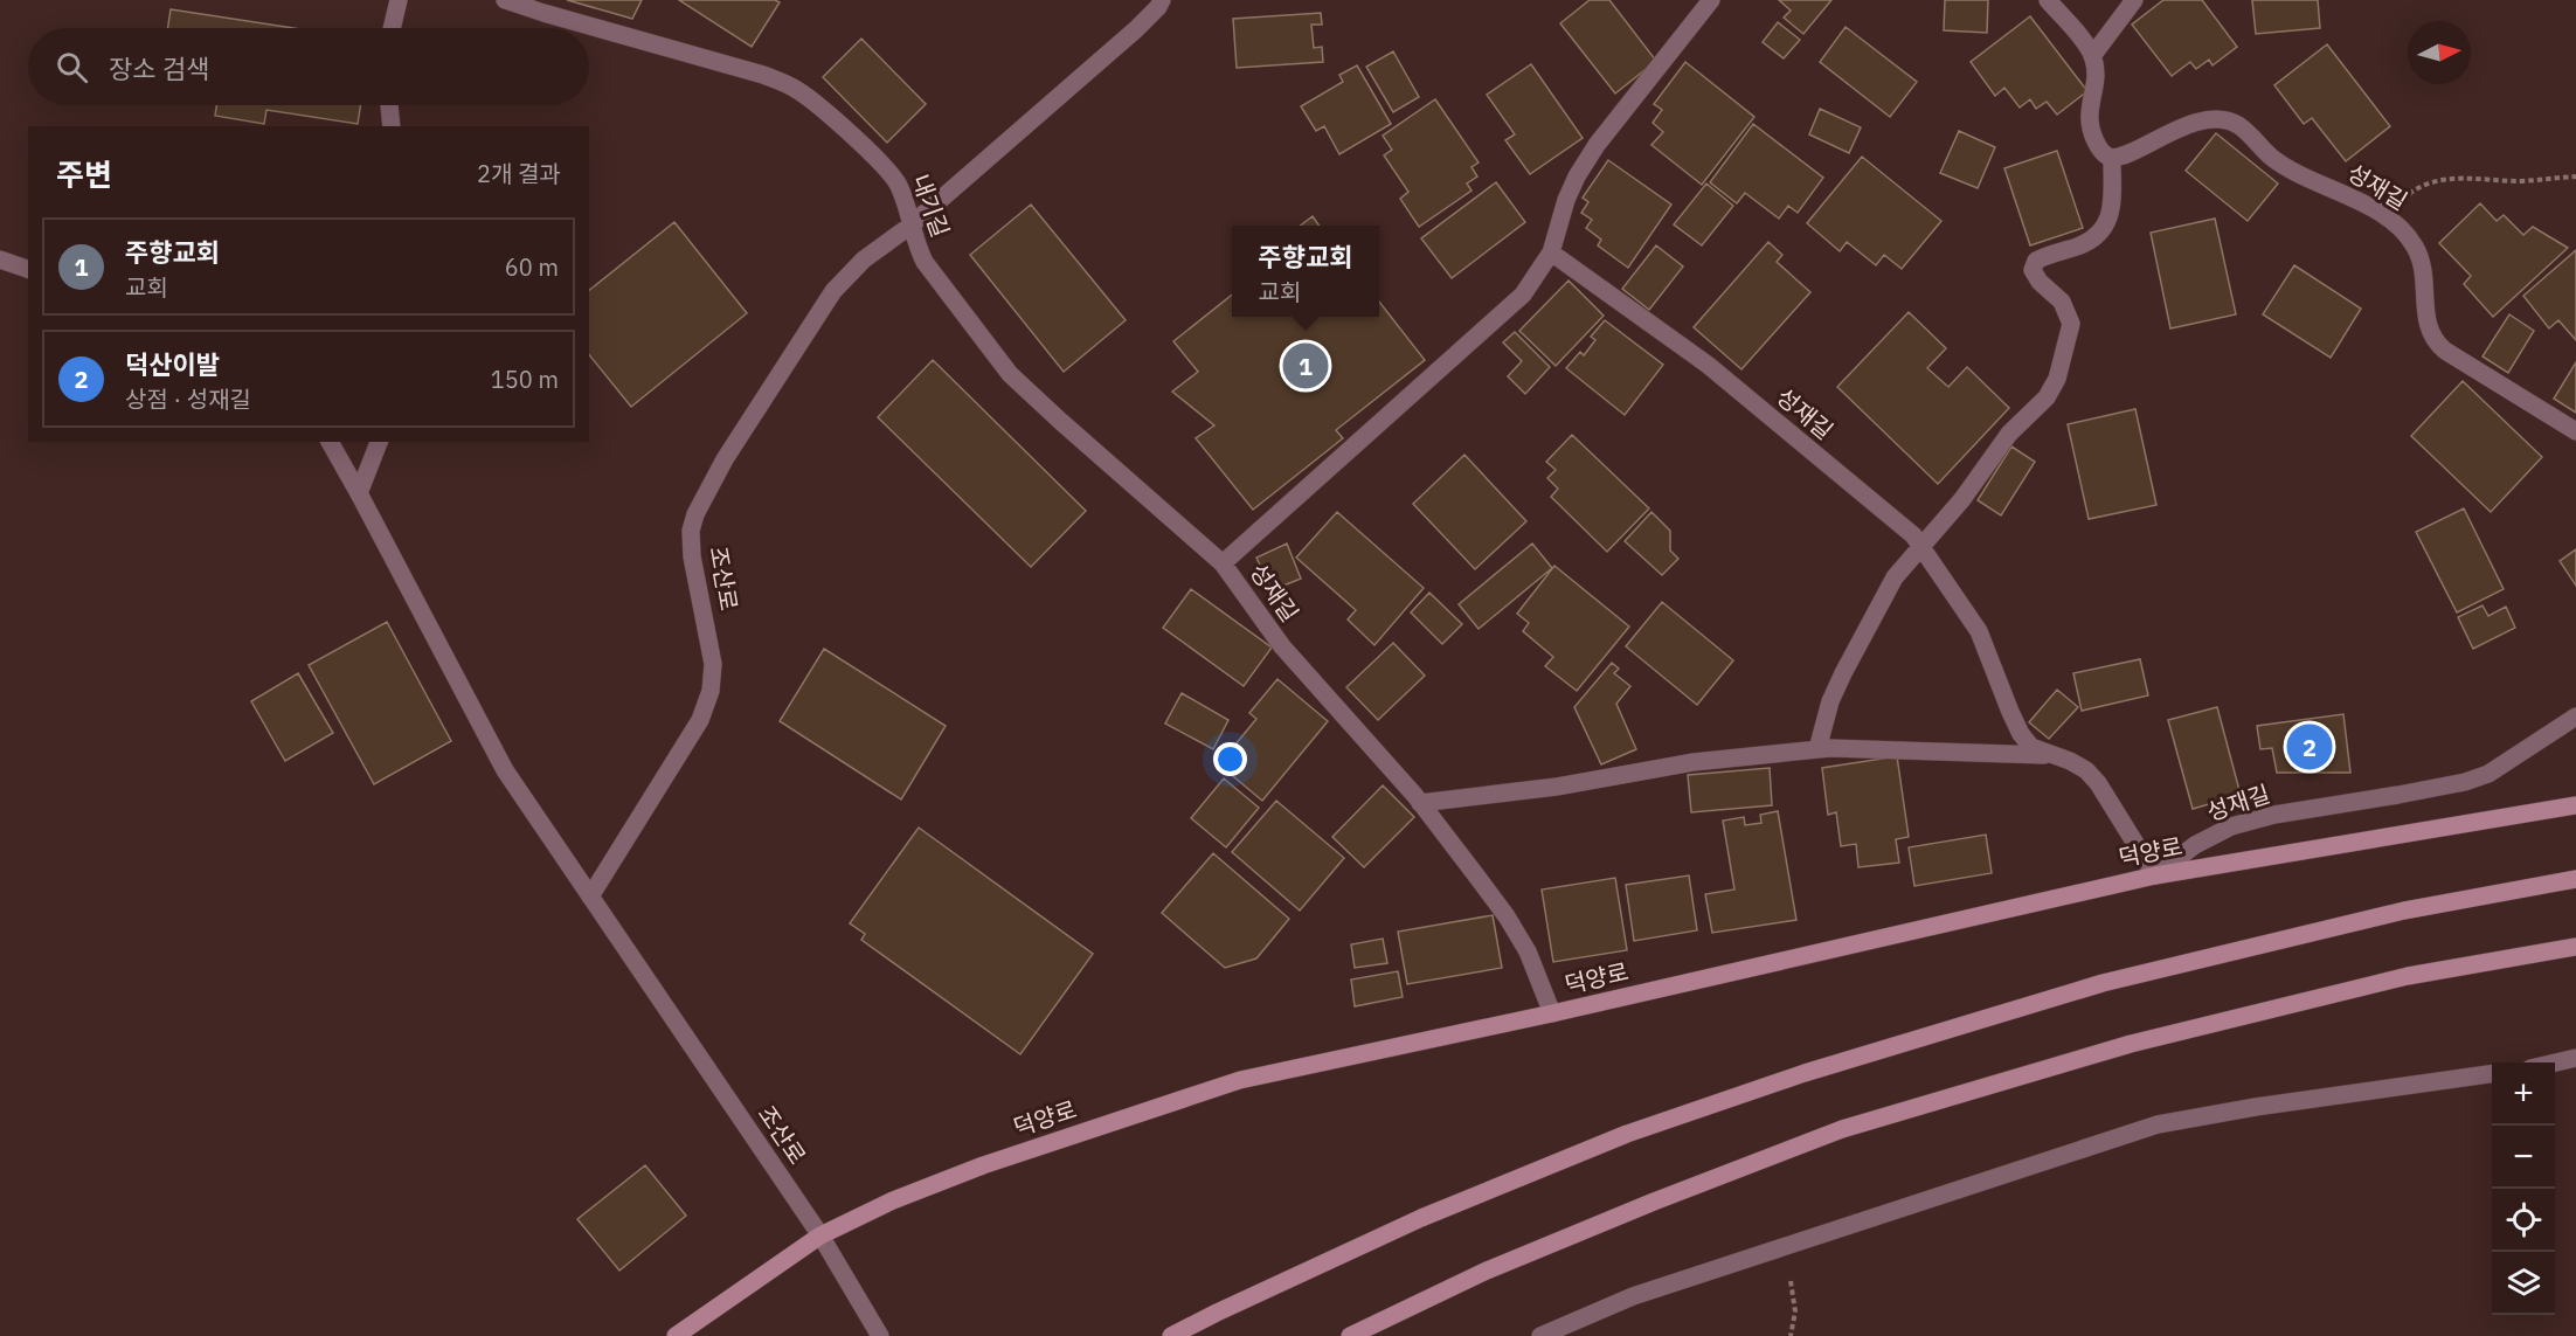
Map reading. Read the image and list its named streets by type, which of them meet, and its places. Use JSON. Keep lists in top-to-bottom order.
{
  "streets": {
    "main road": ["덕양로"],
    "street": ["성재길", "내기길", "조산로"]
  },
  "crossings": [
    ["성재길", "내기길"],
    ["성재길", "덕양로"],
    ["내기길", "조산로"],
    ["조산로", "덕양로"]
  ],
  "north": "right",
  "page": {
    "search": "장소 검색",
    "heading": ["주변", "2개 결과"],
    "list": [
      {
        "mark": "1",
        "name": "주향교회",
        "note": "교회",
        "value": "60 m"
      },
      {
        "mark": "2",
        "name": "덕산이발",
        "note": "상점 · 성재길",
        "value": "150 m"
      }
    ],
    "popup": ["주향교회", "교회"],
    "pins": ["1", "2"],
    "map_buttons": ["+", "−"]
  }
}
